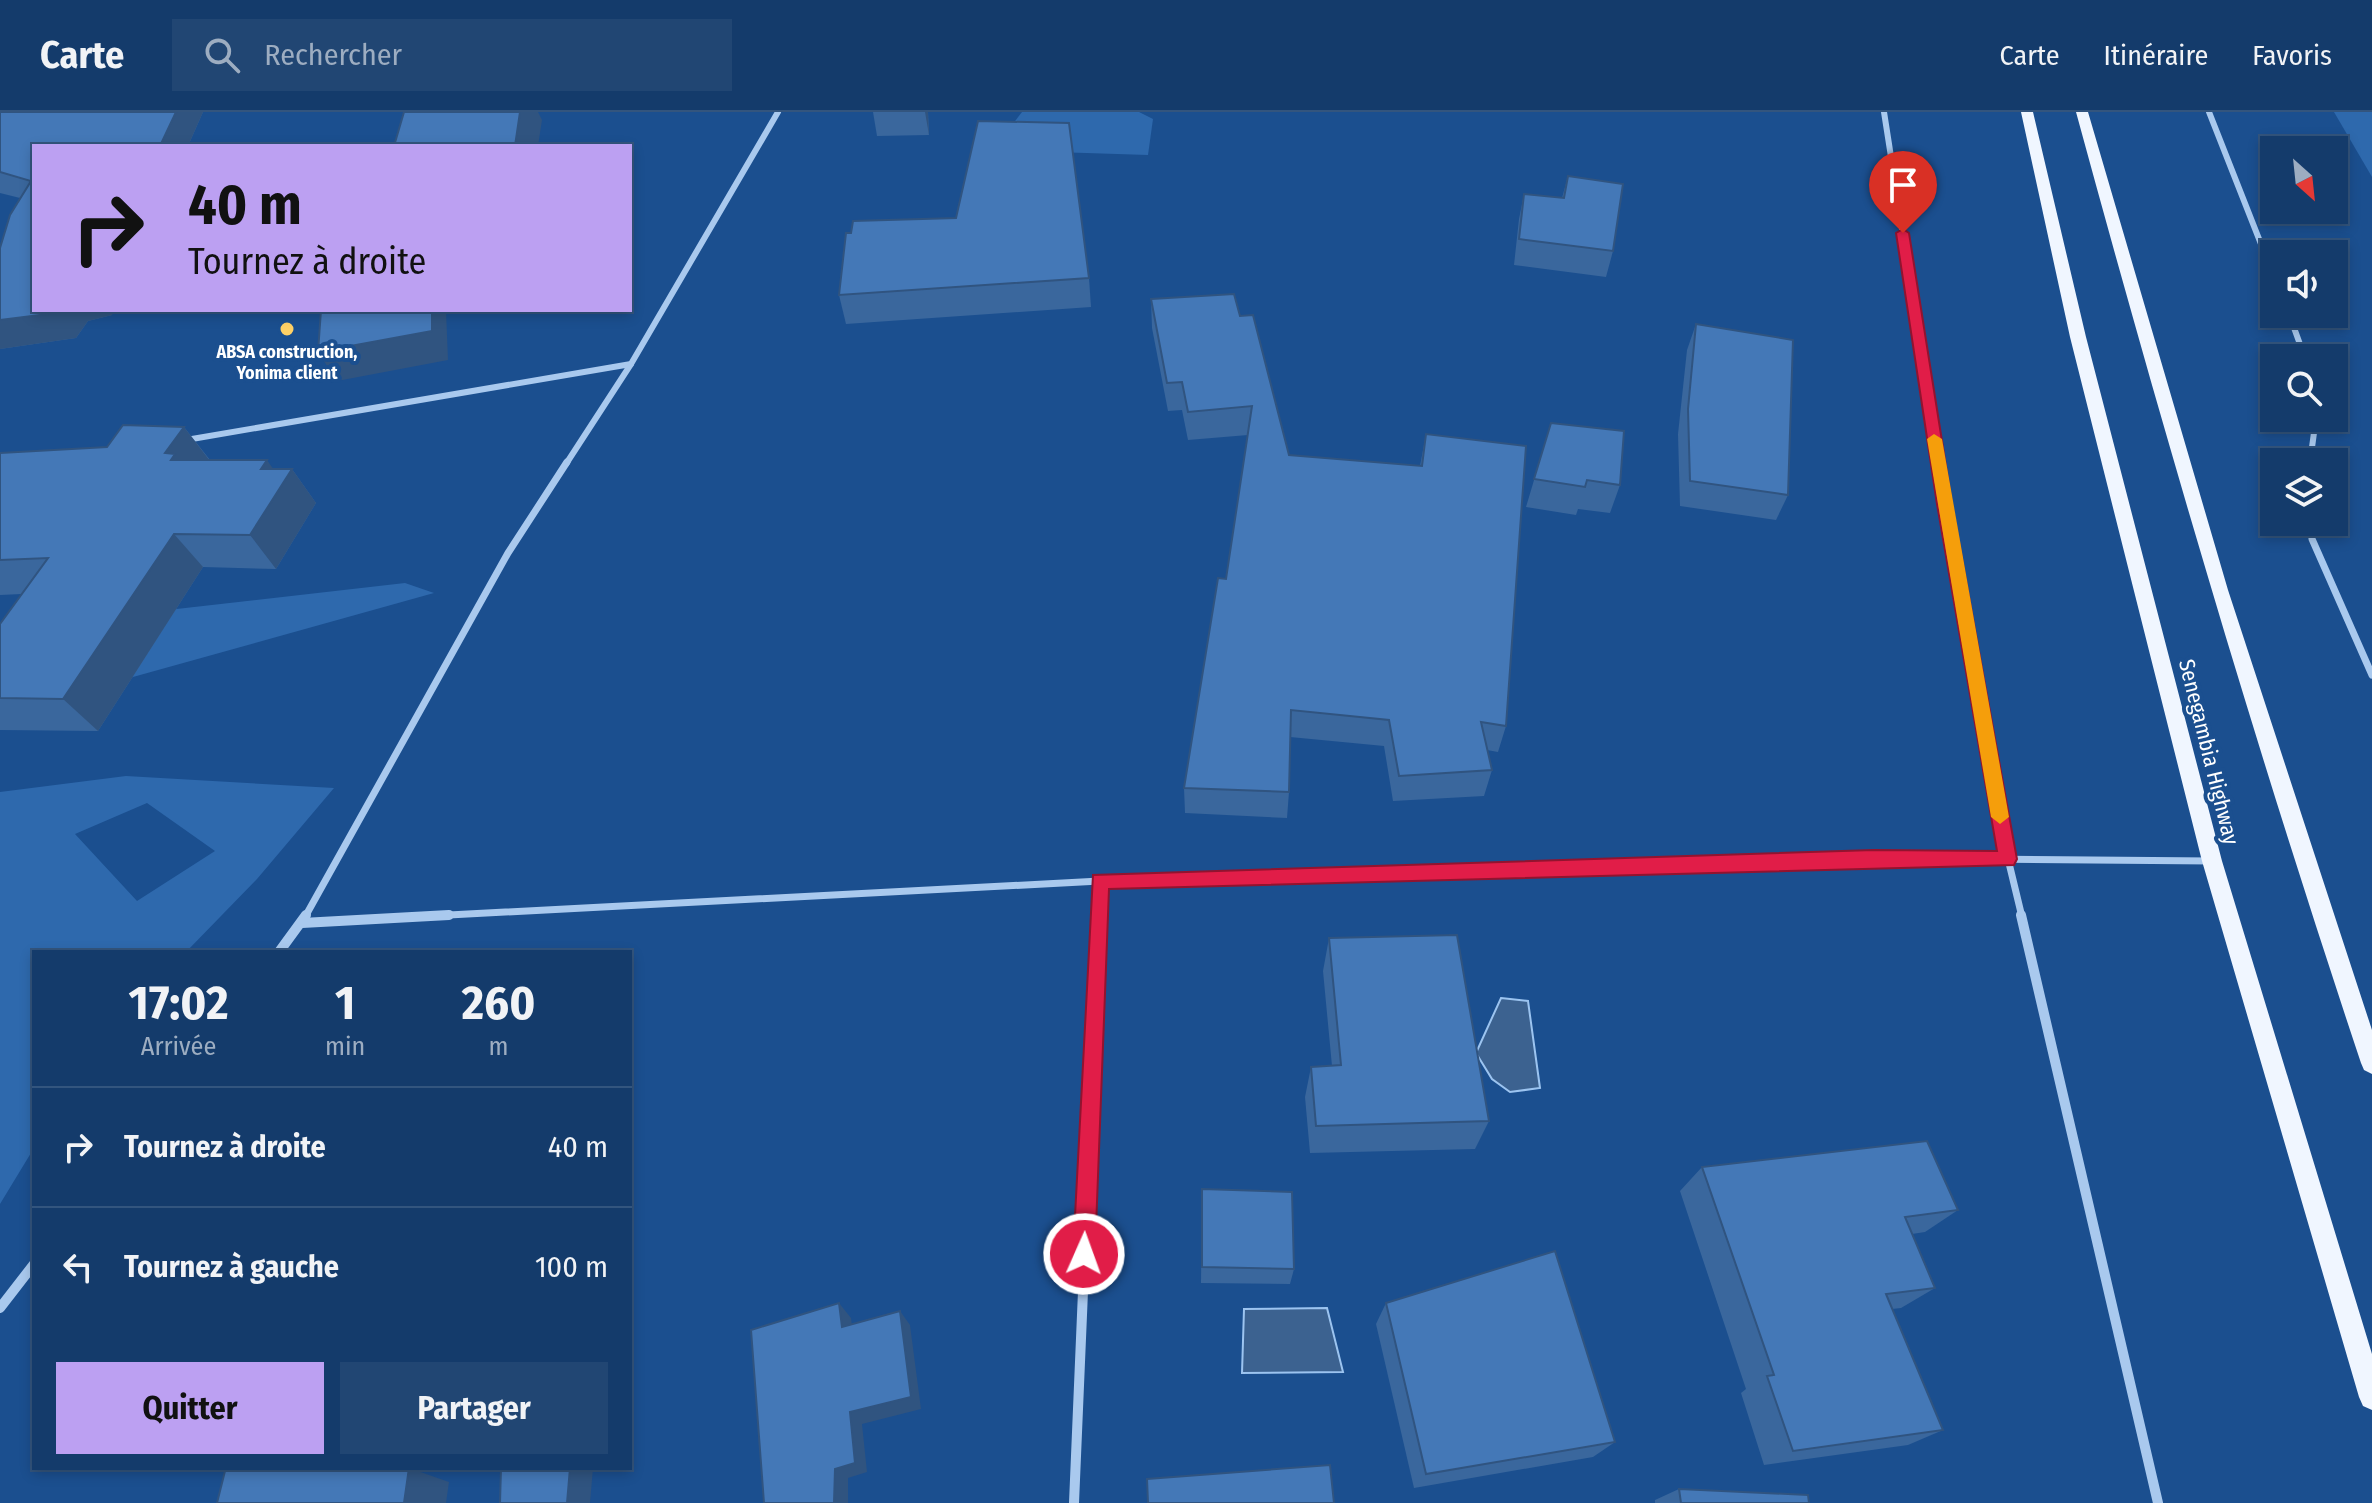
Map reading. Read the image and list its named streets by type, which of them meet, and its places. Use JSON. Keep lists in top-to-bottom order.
{
  "streets": {
    "main road": ["Senegambia Highway"]
  },
  "places": ["ABSA construction, Yonima client"],
  "north": "bottom right",
  "page": {
    "header": "Carte",
    "search": "Rechercher",
    "nav": ["Carte", "Itinéraire", "Favoris"],
    "turn": ["40 m", "Tournez à droite"],
    "eta": [
      "17:02",
      "Arrivée",
      "1",
      "min",
      "260",
      "m"
    ],
    "list": [
      {
        "name": "Tournez à droite",
        "value": "40 m"
      },
      {
        "name": "Tournez à gauche",
        "value": "100 m"
      }
    ],
    "buttons": ["Quitter", "Partager"]
  }
}
